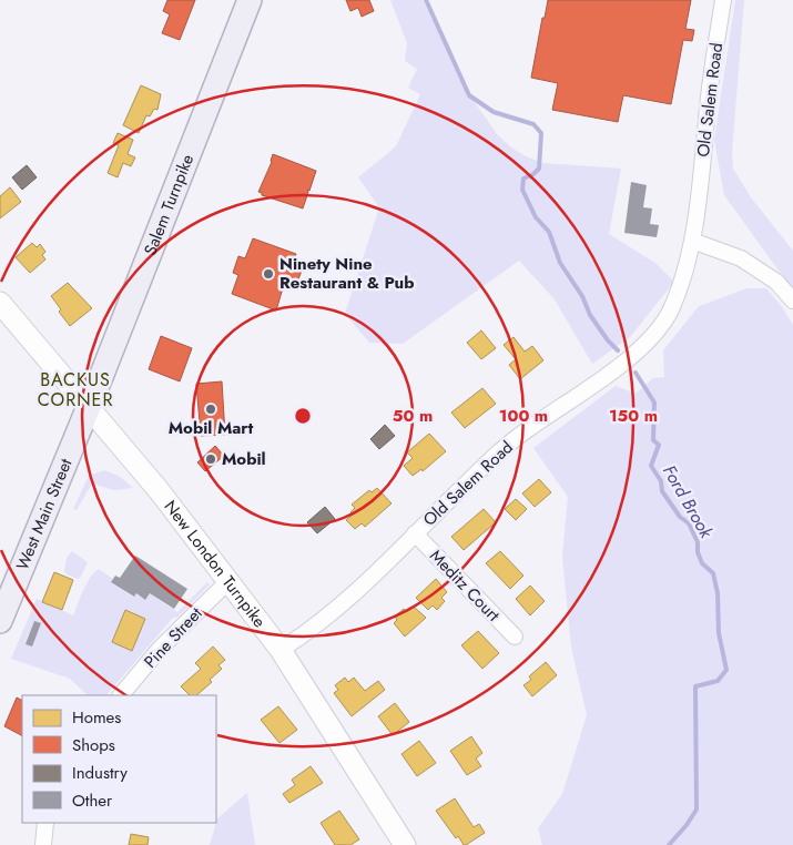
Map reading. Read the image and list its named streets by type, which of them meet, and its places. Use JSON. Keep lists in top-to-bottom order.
{
  "streets": {
    "main road": ["Salem Turnpike", "West Main Street", "New London Turnpike"],
    "street": ["Old Salem Road", "Meditz Court", "Pine Street"]
  },
  "crossings": [
    ["Old Salem Road", "New London Turnpike"],
    ["Old Salem Road", "Meditz Court"],
    ["Salem Turnpike", "West Main Street"],
    ["Salem Turnpike", "New London Turnpike"],
    ["West Main Street", "New London Turnpike"],
    ["New London Turnpike", "Pine Street"]
  ],
  "districts": ["BACKUS CORNER"],
  "water": ["Ford Brook"],
  "places": ["Ninety Nine Restaurant & Pub", "Mobil Mart", "Mobil"],
  "legend": [
    "Homes",
    "Shops",
    "Industry",
    "Other"
  ],
  "rings": ["50 m", "100 m", "150 m"]
}
